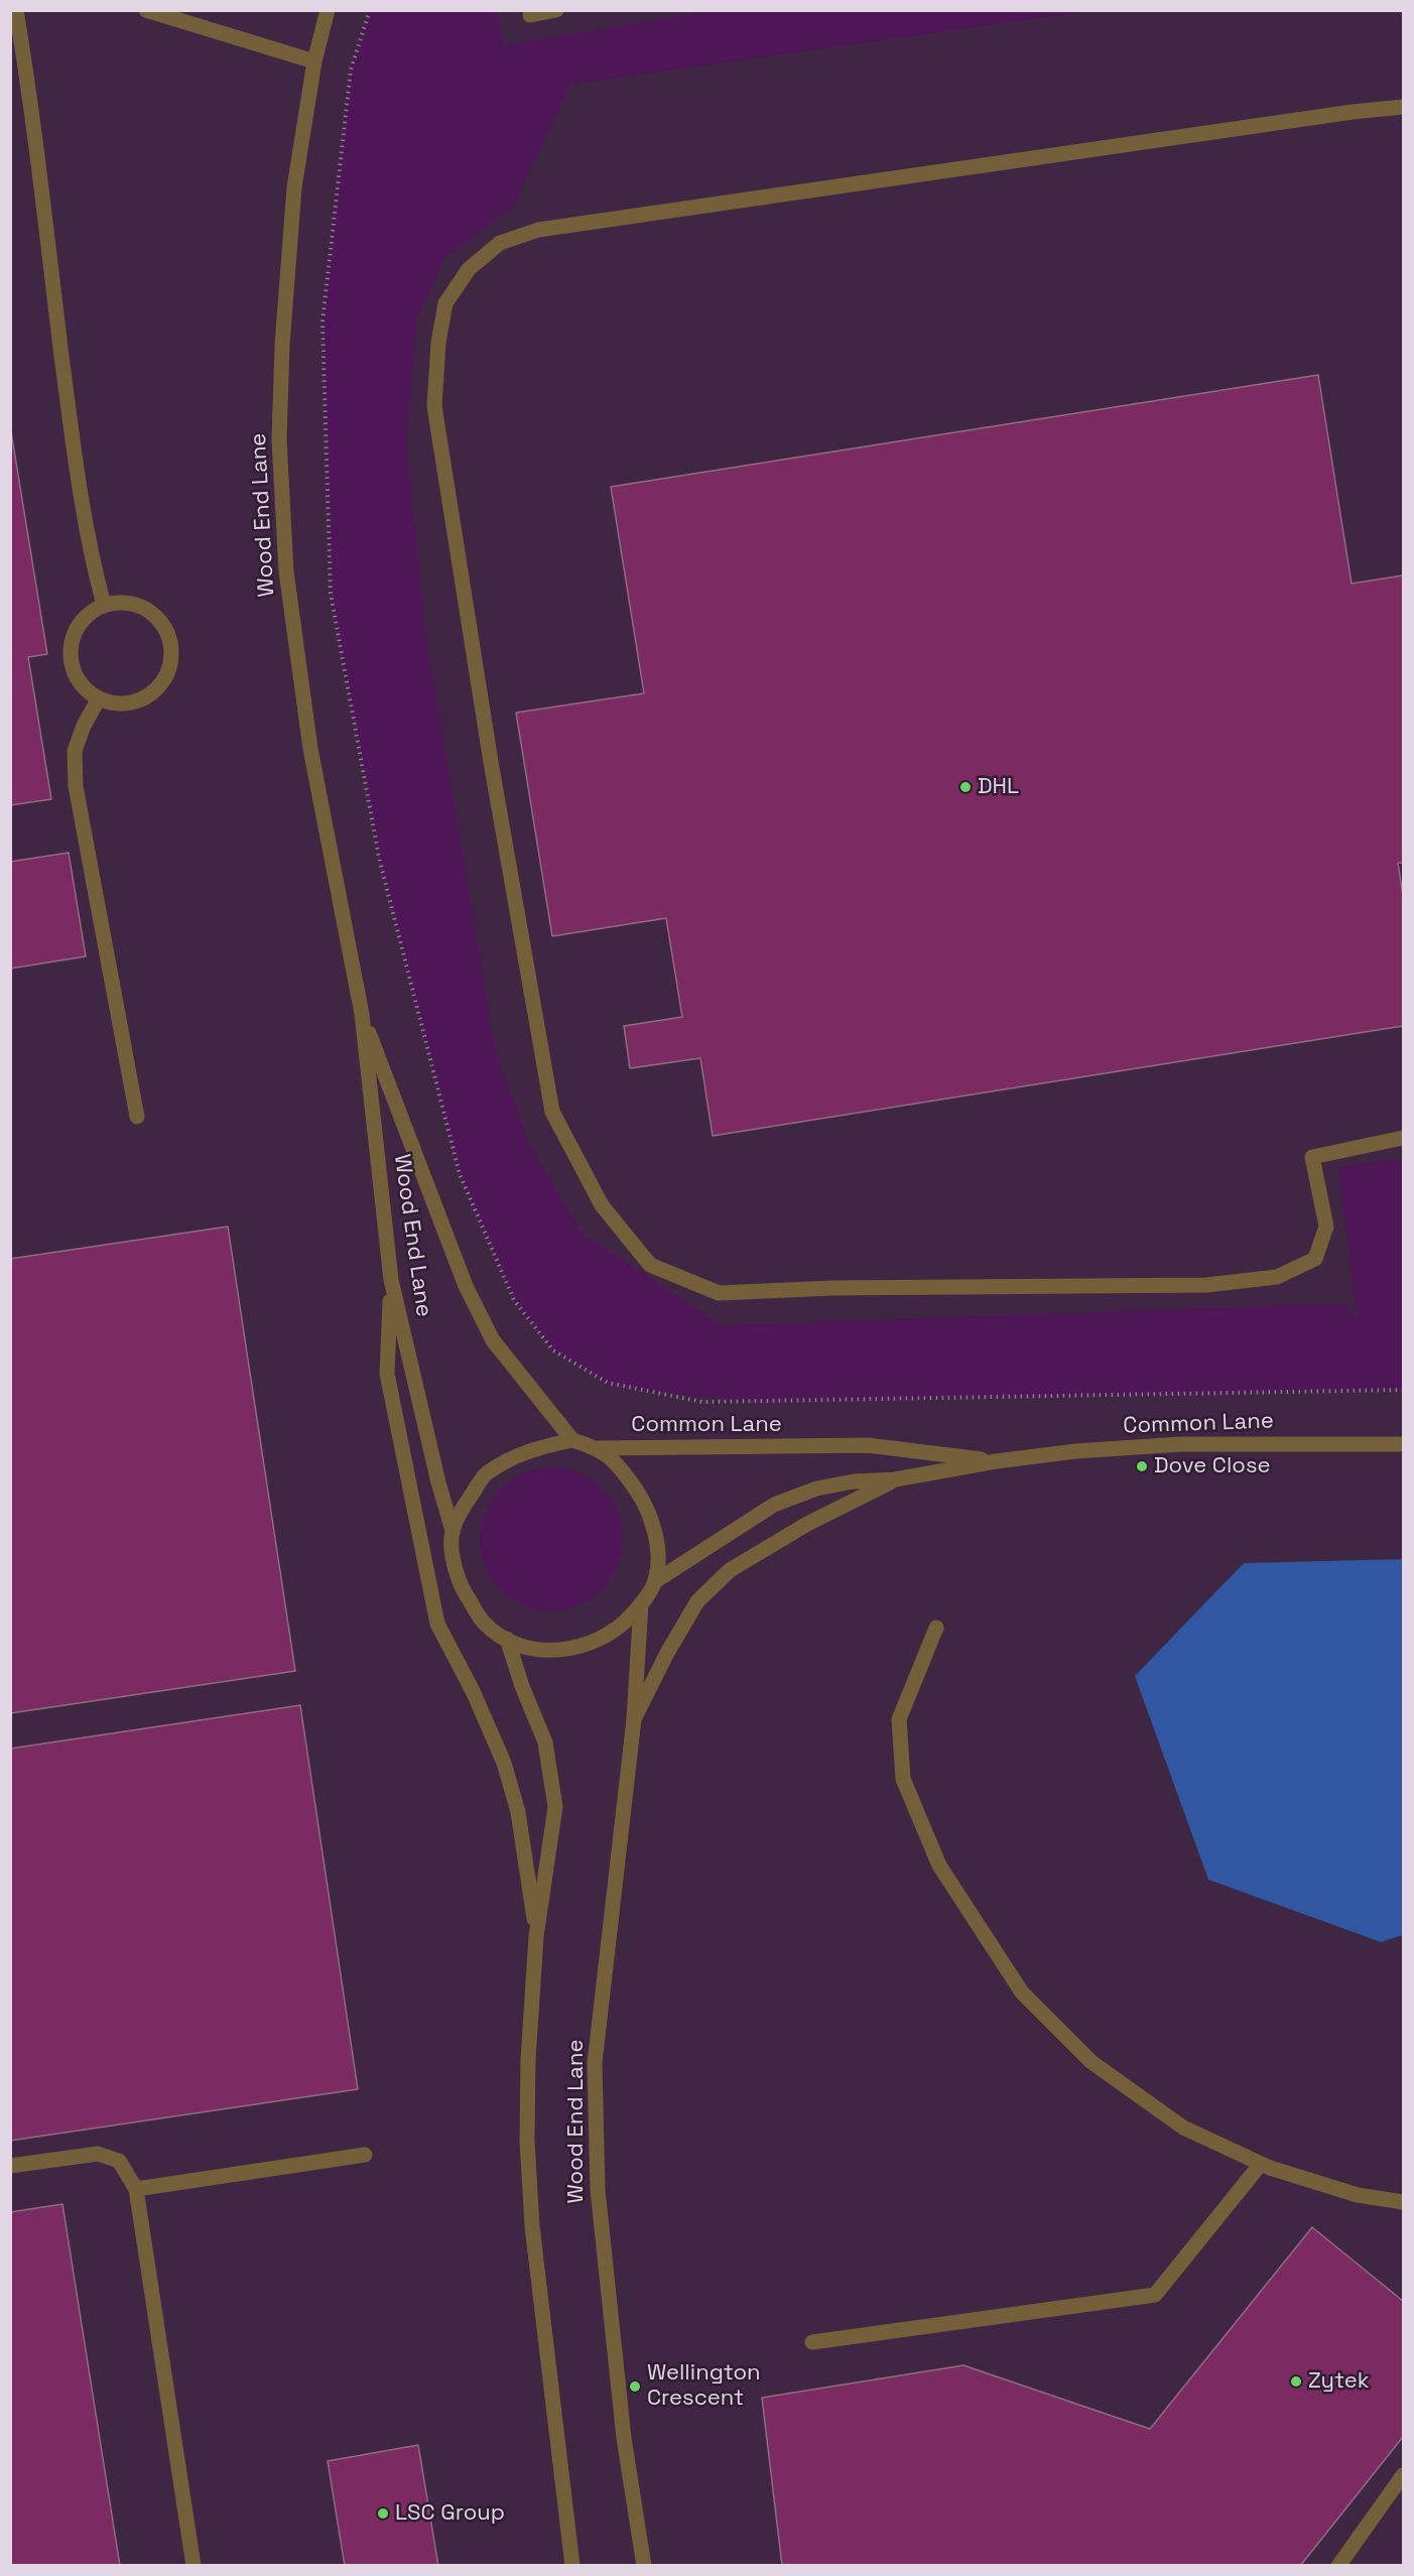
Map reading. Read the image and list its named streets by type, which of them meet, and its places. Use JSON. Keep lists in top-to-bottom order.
{
  "streets": {
    "street": ["Wood End Lane", "Common Lane"]
  },
  "crossings": [
    ["Wood End Lane", "Common Lane"]
  ],
  "places": [
    "DHL",
    "Dove Close",
    "Zytek",
    "Wellington Crescent",
    "LSC Group"
  ]
}
